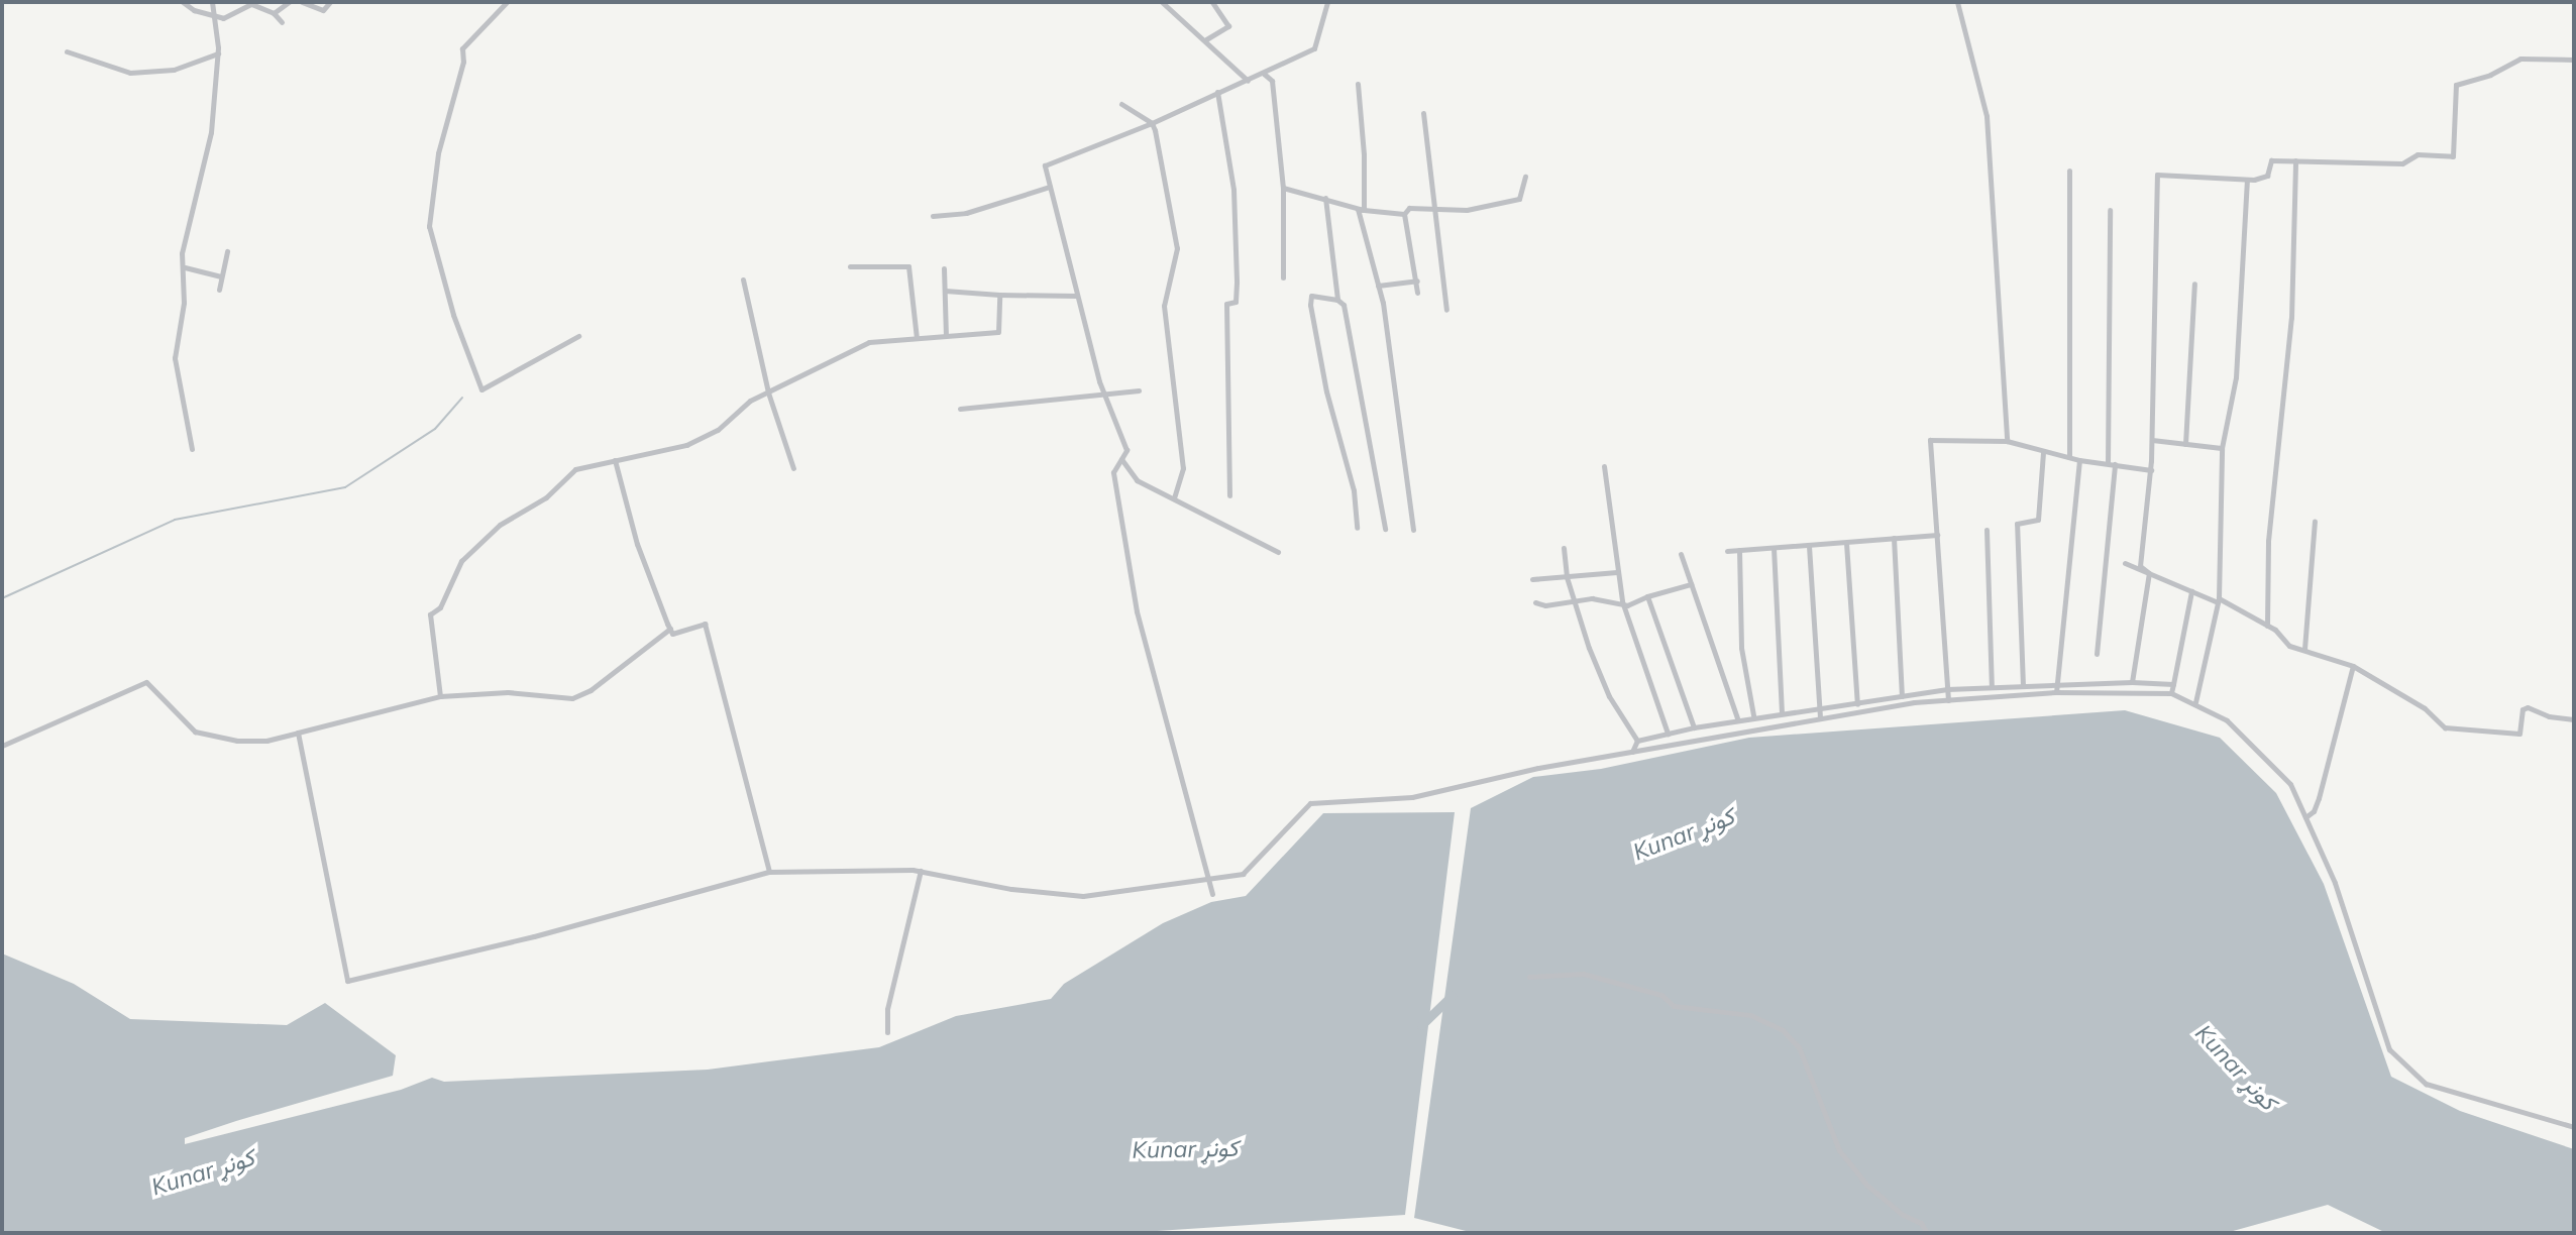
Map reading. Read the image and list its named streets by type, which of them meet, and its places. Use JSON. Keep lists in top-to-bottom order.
{
  "water": ["Kunar کونړ"]
}
